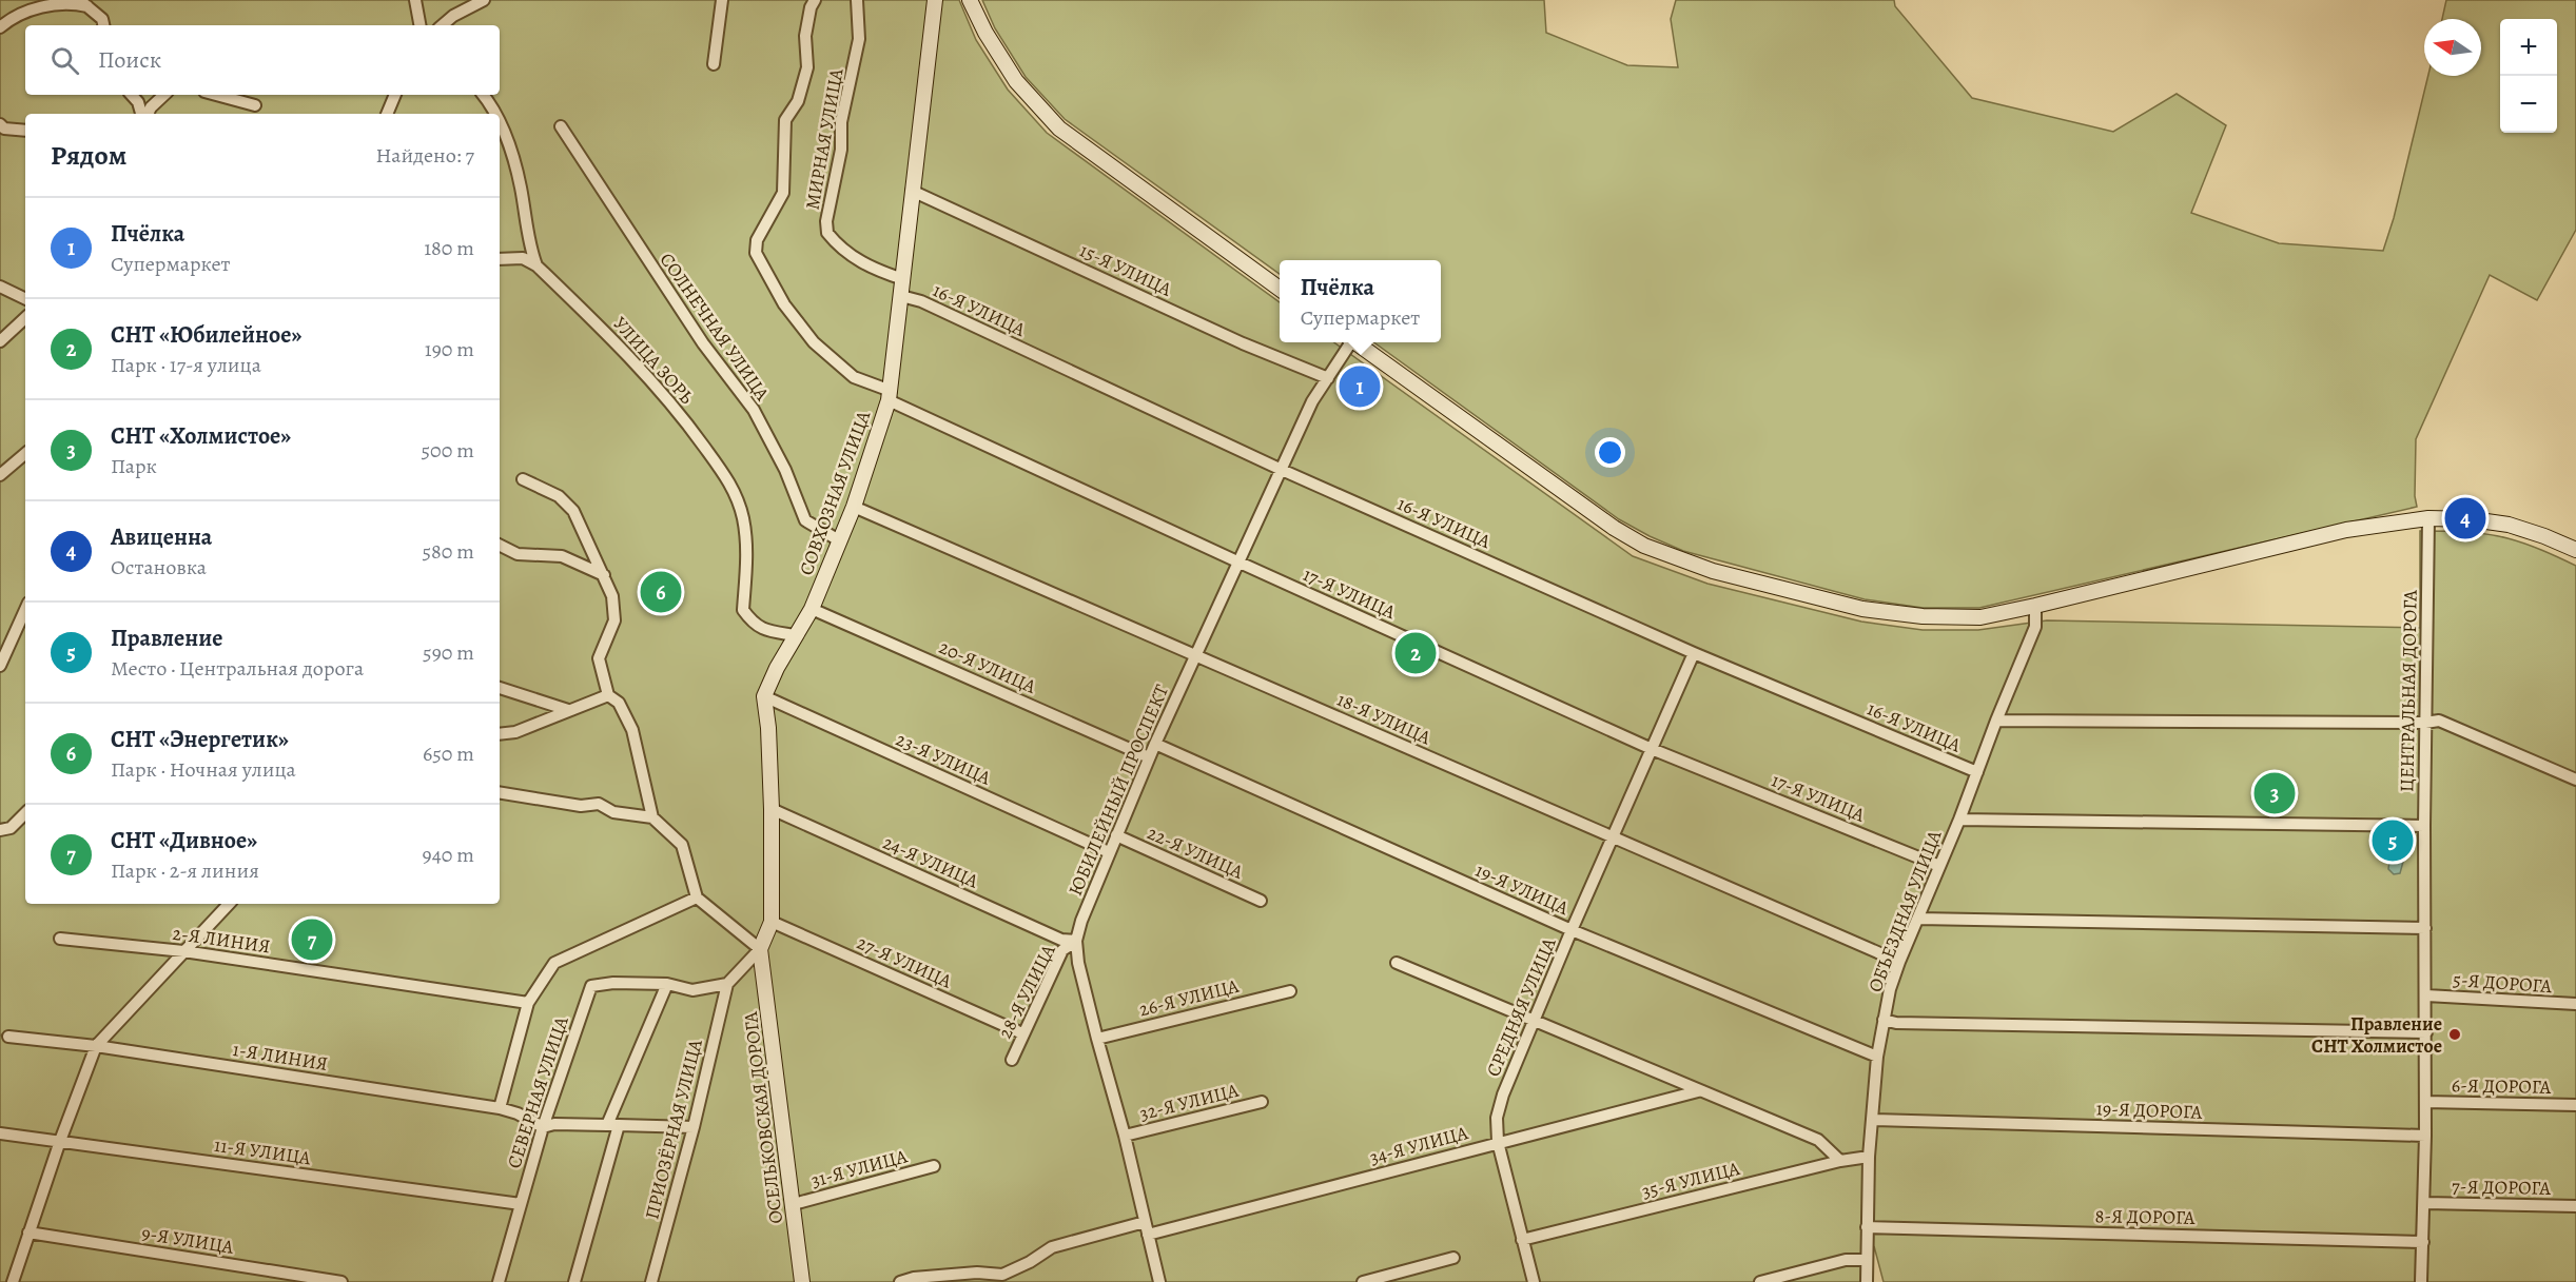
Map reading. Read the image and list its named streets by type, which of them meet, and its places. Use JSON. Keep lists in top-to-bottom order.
{
  "streets": {
    "main road": ["СОВХОЗНАЯ УЛИЦА", "ОСЕЛЬКОВСКАЯ ДОРОГА"],
    "street": [
      "МИРНАЯ УЛИЦА",
      "15-Я УЛИЦА",
      "16-Я УЛИЦА",
      "СОЛНЕЧНАЯ УЛИЦА",
      "УЛИЦА ЗОРЬ",
      "17-Я УЛИЦА",
      "20-Я УЛИЦА",
      "ЦЕНТРАЛЬНАЯ ДОРОГА",
      "18-Я УЛИЦА",
      "23-Я УЛИЦА",
      "ЮБИЛЕЙНЫЙ ПРОСПЕКТ",
      "22-Я УЛИЦА",
      "24-Я УЛИЦА",
      "19-Я УЛИЦА",
      "ОБЪЕЗДНАЯ УЛИЦА",
      "2-Я ЛИНИЯ",
      "27-Я УЛИЦА",
      "5-Я ДОРОГА",
      "28-Я УЛИЦА",
      "26-Я УЛИЦА",
      "СРЕДНЯЯ УЛИЦА",
      "1-Я ЛИНИЯ",
      "6-Я ДОРОГА",
      "СЕВЕРНАЯ УЛИЦА",
      "32-Я УЛИЦА",
      "19-Я ДОРОГА",
      "ПРИОЗЁРНАЯ УЛИЦА",
      "34-Я УЛИЦА",
      "11-Я УЛИЦА",
      "31-Я УЛИЦА",
      "35-Я УЛИЦА",
      "7-Я ДОРОГА",
      "8-Я ДОРОГА",
      "9-Я УЛИЦА"
    ]
  },
  "crossings": [
    ["МИРНАЯ УЛИЦА", "СОВХОЗНАЯ УЛИЦА"],
    ["15-Я УЛИЦА", "СОВХОЗНАЯ УЛИЦА"],
    ["15-Я УЛИЦА", "ЮБИЛЕЙНЫЙ ПРОСПЕКТ"],
    ["16-Я УЛИЦА", "СОВХОЗНАЯ УЛИЦА"],
    ["16-Я УЛИЦА", "ЮБИЛЕЙНЫЙ ПРОСПЕКТ"],
    ["16-Я УЛИЦА", "ОБЪЕЗДНАЯ УЛИЦА"],
    ["16-Я УЛИЦА", "СРЕДНЯЯ УЛИЦА"],
    ["СОЛНЕЧНАЯ УЛИЦА", "СОВХОЗНАЯ УЛИЦА"],
    ["УЛИЦА ЗОРЬ", "СОВХОЗНАЯ УЛИЦА"],
    ["СОВХОЗНАЯ УЛИЦА", "17-Я УЛИЦА"],
    ["СОВХОЗНАЯ УЛИЦА", "20-Я УЛИЦА"],
    ["СОВХОЗНАЯ УЛИЦА", "18-Я УЛИЦА"],
    ["СОВХОЗНАЯ УЛИЦА", "23-Я УЛИЦА"],
    ["17-Я УЛИЦА", "ЮБИЛЕЙНЫЙ ПРОСПЕКТ"],
    ["17-Я УЛИЦА", "ОБЪЕЗДНАЯ УЛИЦА"],
    ["17-Я УЛИЦА", "СРЕДНЯЯ УЛИЦА"],
    ["20-Я УЛИЦА", "ЮБИЛЕЙНЫЙ ПРОСПЕКТ"],
    ["ЦЕНТРАЛЬНАЯ ДОРОГА", "5-Я ДОРОГА"],
    ["ЦЕНТРАЛЬНАЯ ДОРОГА", "6-Я ДОРОГА"],
    ["ЦЕНТРАЛЬНАЯ ДОРОГА", "19-Я ДОРОГА"],
    ["ЦЕНТРАЛЬНАЯ ДОРОГА", "7-Я ДОРОГА"],
    ["ЦЕНТРАЛЬНАЯ ДОРОГА", "8-Я ДОРОГА"],
    ["18-Я УЛИЦА", "ЮБИЛЕЙНЫЙ ПРОСПЕКТ"],
    ["18-Я УЛИЦА", "ОБЪЕЗДНАЯ УЛИЦА"],
    ["18-Я УЛИЦА", "СРЕДНЯЯ УЛИЦА"],
    ["23-Я УЛИЦА", "ЮБИЛЕЙНЫЙ ПРОСПЕКТ"],
    ["ЮБИЛЕЙНЫЙ ПРОСПЕКТ", "22-Я УЛИЦА"],
    ["ЮБИЛЕЙНЫЙ ПРОСПЕКТ", "24-Я УЛИЦА"],
    ["ЮБИЛЕЙНЫЙ ПРОСПЕКТ", "19-Я УЛИЦА"],
    ["ЮБИЛЕЙНЫЙ ПРОСПЕКТ", "28-Я УЛИЦА"],
    ["ЮБИЛЕЙНЫЙ ПРОСПЕКТ", "26-Я УЛИЦА"],
    ["ЮБИЛЕЙНЫЙ ПРОСПЕКТ", "32-Я УЛИЦА"],
    ["ЮБИЛЕЙНЫЙ ПРОСПЕКТ", "34-Я УЛИЦА"],
    ["24-Я УЛИЦА", "28-Я УЛИЦА"],
    ["19-Я УЛИЦА", "ОБЪЕЗДНАЯ УЛИЦА"],
    ["19-Я УЛИЦА", "СРЕДНЯЯ УЛИЦА"],
    ["ОБЪЕЗДНАЯ УЛИЦА", "19-Я ДОРОГА"],
    ["ОБЪЕЗДНАЯ УЛИЦА", "35-Я УЛИЦА"],
    ["ОБЪЕЗДНАЯ УЛИЦА", "8-Я ДОРОГА"],
    ["27-Я УЛИЦА", "28-Я УЛИЦА"],
    ["СРЕДНЯЯ УЛИЦА", "34-Я УЛИЦА"],
    ["СРЕДНЯЯ УЛИЦА", "35-Я УЛИЦА"],
    ["1-Я ЛИНИЯ", "СЕВЕРНАЯ УЛИЦА"],
    ["СЕВЕРНАЯ УЛИЦА", "11-Я УЛИЦА"],
    ["ОСЕЛЬКОВСКАЯ ДОРОГА", "31-Я УЛИЦА"]
  ],
  "places": ["Правление СНТ Холмистое"],
  "north": "left",
  "page": {
    "map_buttons": ["+", "−"],
    "search": "Поиск",
    "heading": ["Рядом", "Найдено: 7"],
    "list": [
      {
        "mark": "1",
        "name": "Пчёлка",
        "note": "Супермаркет",
        "value": "180 m"
      },
      {
        "mark": "2",
        "name": "СНТ «Юбилейное»",
        "note": "Парк · 17-я улица",
        "value": "190 m"
      },
      {
        "mark": "3",
        "name": "СНТ «Холмистое»",
        "note": "Парк",
        "value": "500 m"
      },
      {
        "mark": "4",
        "name": "Авиценна",
        "note": "Остановка",
        "value": "580 m"
      },
      {
        "mark": "5",
        "name": "Правление",
        "note": "Место · Центральная дорога",
        "value": "590 m"
      },
      {
        "mark": "6",
        "name": "СНТ «Энергетик»",
        "note": "Парк · Ночная улица",
        "value": "650 m"
      },
      {
        "mark": "7",
        "name": "СНТ «Дивное»",
        "note": "Парк · 2-я линия",
        "value": "940 m"
      }
    ],
    "popup": ["Пчёлка", "Супермаркет"],
    "pins": [
      "1",
      "4",
      "6",
      "2",
      "3",
      "5",
      "7"
    ]
  }
}
